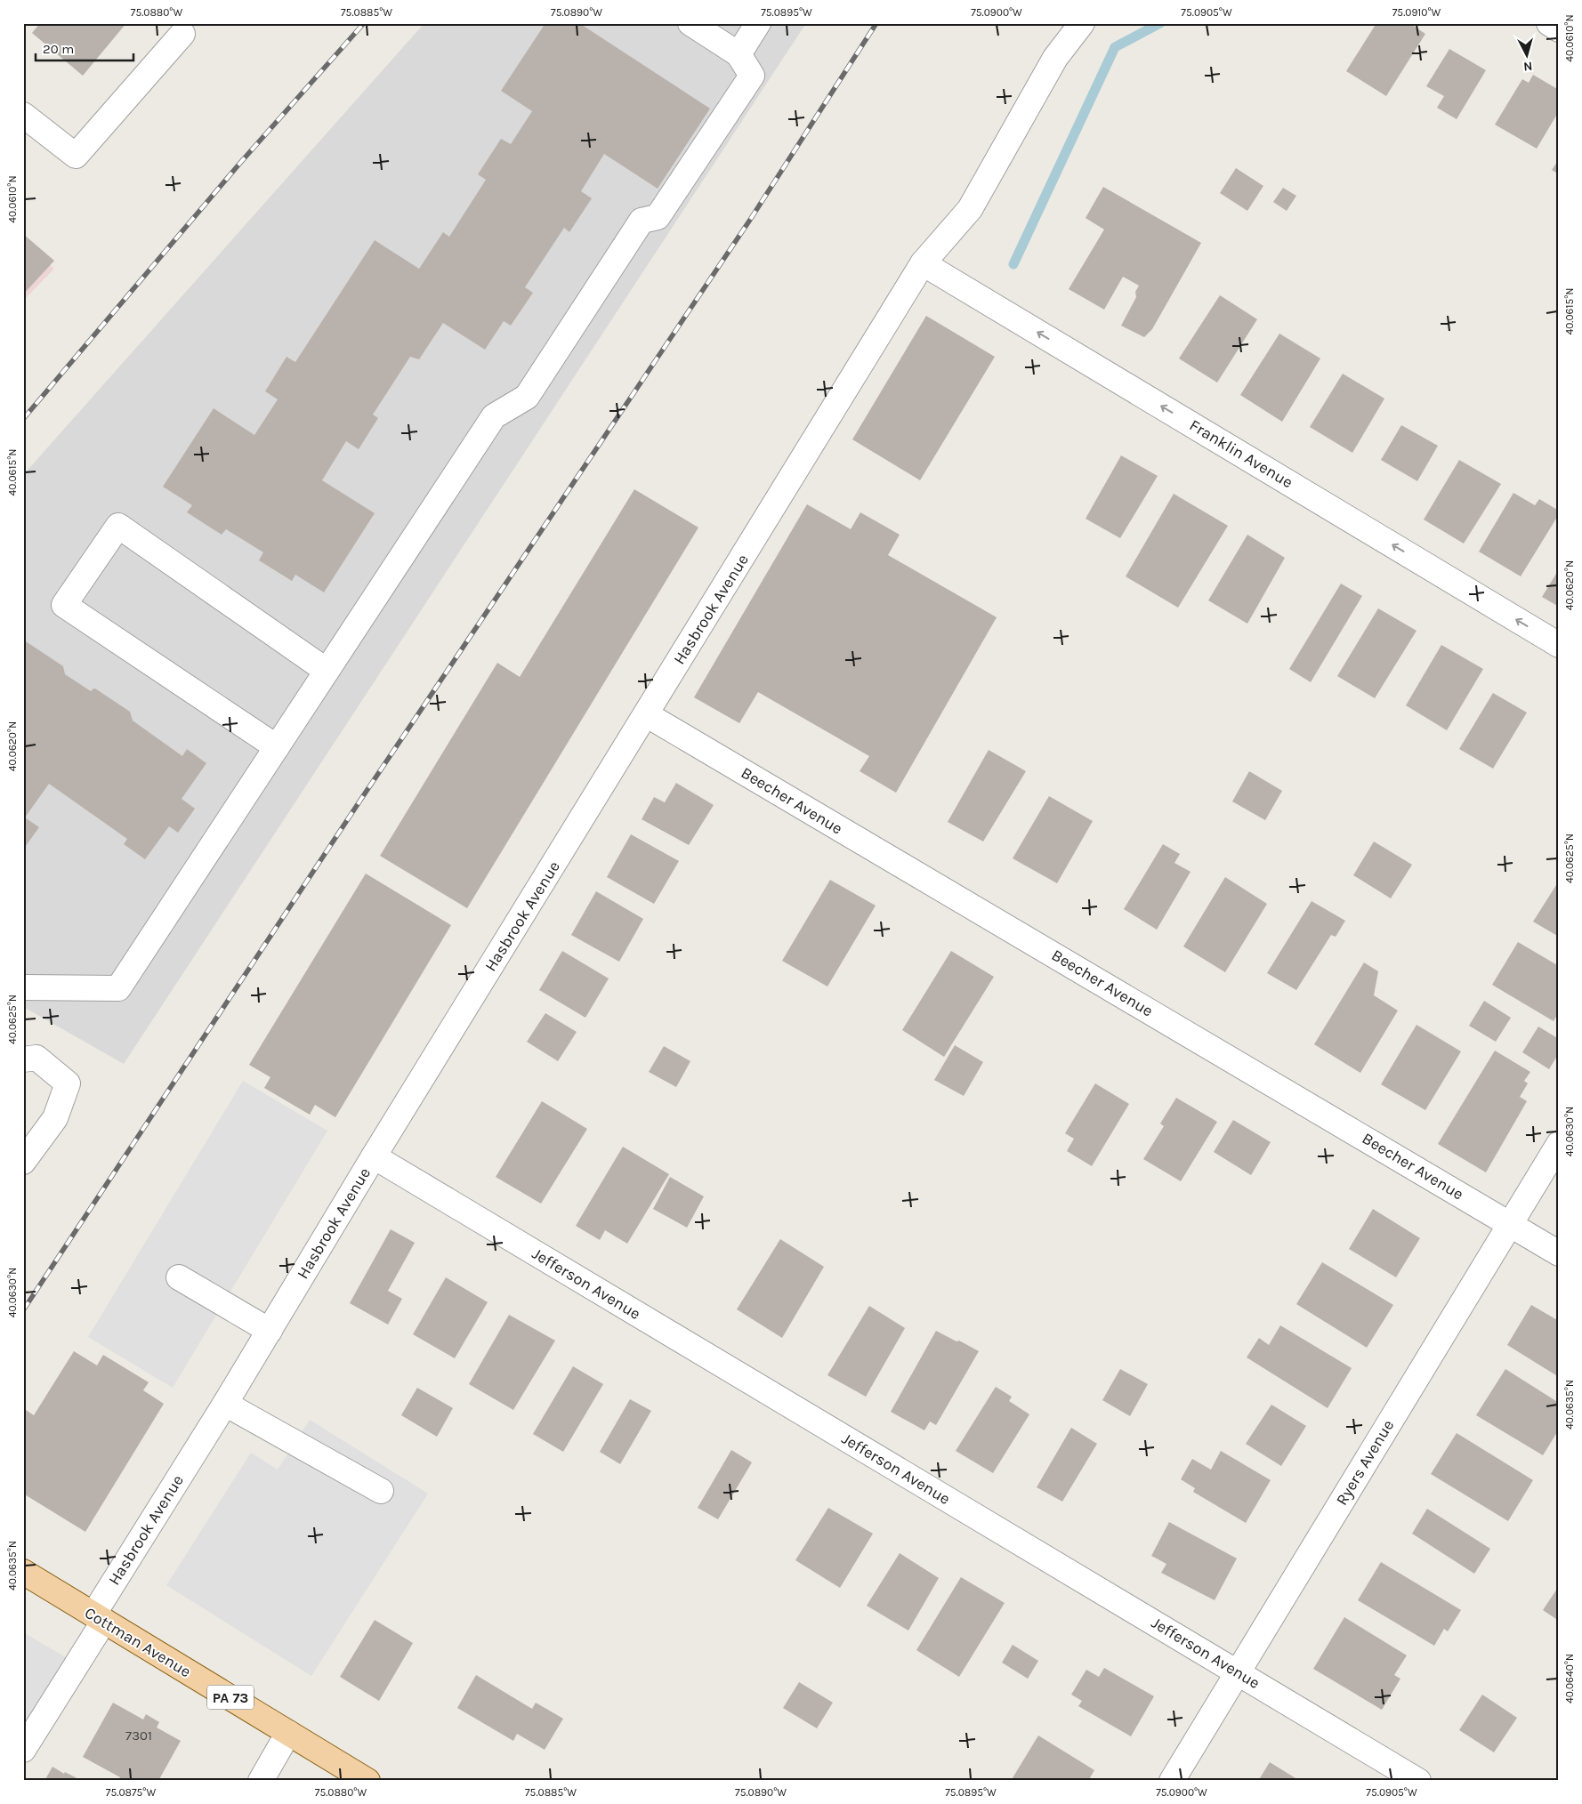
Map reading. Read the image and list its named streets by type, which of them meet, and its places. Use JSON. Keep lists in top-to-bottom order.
{
  "streets": {
    "main road": ["Cottman Avenue", "PA 73"],
    "street": [
      "Franklin Avenue",
      "Hasbrook Avenue",
      "Beecher Avenue",
      "Jefferson Avenue",
      "Ryers Avenue"
    ]
  },
  "crossings": [
    ["Franklin Avenue", "Hasbrook Avenue"],
    ["Hasbrook Avenue", "Beecher Avenue"],
    ["Hasbrook Avenue", "Jefferson Avenue"],
    ["Hasbrook Avenue", "Cottman Avenue"],
    ["Beecher Avenue", "Ryers Avenue"],
    ["Jefferson Avenue", "Ryers Avenue"]
  ],
  "one_way": ["Franklin Avenue"],
  "house_numbers": ["7301"],
  "scale_bar": "20 m",
  "north": "bottom",
  "coordinates": [
    "75.0880°W",
    "75.0885°W",
    "75.0890°W",
    "75.0895°W",
    "75.0900°W",
    "75.0905°W",
    "75.0910°W",
    "40.0610°N",
    "40.0615°N",
    "40.0620°N",
    "40.0625°N",
    "40.0630°N",
    "40.0635°N",
    "40.0640°N",
    "75.0875°W"
  ]
}
